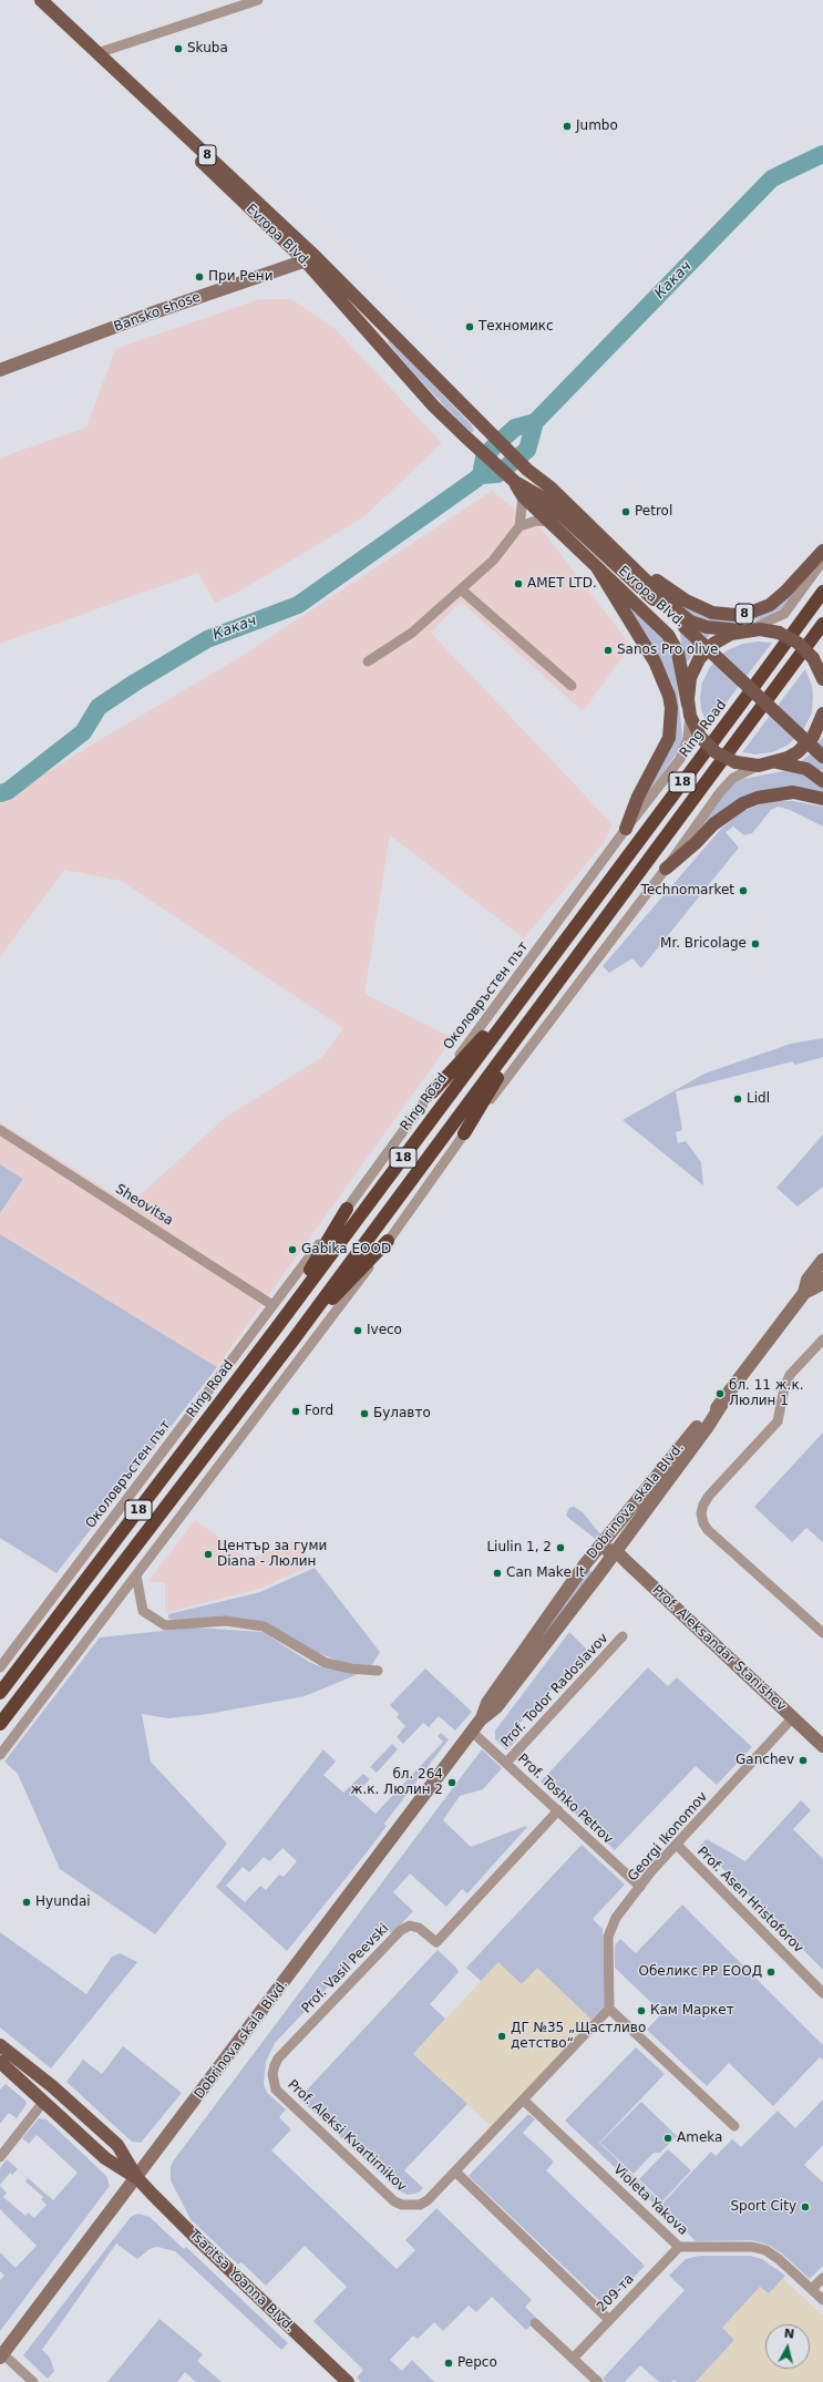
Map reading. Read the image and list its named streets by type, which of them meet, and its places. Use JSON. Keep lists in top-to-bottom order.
{
  "streets": {
    "highway": ["Ring Road", "18"],
    "main road": [
      "8",
      "Evropa Blvd.",
      "Bansko shose",
      "Dobrinova skala Blvd.",
      "Prof. Aleksandar Stanishev",
      "Tsaritsa Yoanna Blvd."
    ],
    "street": [
      "Околовръстен път",
      "Sheovitsa",
      "Prof. Todor Radoslavov",
      "Prof. Toshko Petrov",
      "Georgi Ikonomov",
      "Prof. Asen Hristoforov",
      "Prof. Vasil Peevski",
      "Prof. Aleksi Kvartirnikov",
      "Violeta Yakova",
      "209-та"
    ]
  },
  "crossings": [
    ["8", "Evropa Blvd."],
    ["8", "Ring Road"],
    ["Evropa Blvd.", "Bansko shose"],
    ["Evropa Blvd.", "Ring Road"],
    ["Ring Road", "Околовръстен път"],
    ["Околовръстен път", "Sheovitsa"],
    ["Dobrinova skala Blvd.", "Prof. Aleksandar Stanishev"],
    ["Dobrinova skala Blvd.", "Prof. Toshko Petrov"],
    ["Dobrinova skala Blvd.", "Tsaritsa Yoanna Blvd."],
    ["Prof. Aleksandar Stanishev", "Georgi Ikonomov"],
    ["Prof. Todor Radoslavov", "Prof. Toshko Petrov"],
    ["Prof. Toshko Petrov", "Georgi Ikonomov"],
    ["Prof. Toshko Petrov", "Prof. Vasil Peevski"],
    ["Georgi Ikonomov", "Prof. Asen Hristoforov"],
    ["Prof. Vasil Peevski", "Prof. Aleksi Kvartirnikov"],
    ["Violeta Yakova", "209-та"]
  ],
  "water": ["Какач"],
  "places": [
    "Skuba",
    "Jumbo",
    "При Рени",
    "Техномикс",
    "Petrol",
    "AMET LTD.",
    "Sanos Pro olive",
    "Technomarket",
    "Mr. Bricolage",
    "Lidl",
    "Gabika EOOD",
    "Iveco",
    "бл. 11 ж.к. Люлин 1",
    "Ford",
    "Булавто",
    "Liulin 1, 2",
    "Център за гуми Diana - Люлин",
    "Can Make It",
    "Ganchev",
    "бл. 264 ж.к. Люлин 2",
    "Hyundai",
    "Обеликс РР ЕООД",
    "Кам Маркет",
    "ДГ №35 „Щастливо детство“",
    "Ameka",
    "Sport City",
    "Pepco"
  ],
  "north": "top"
}
